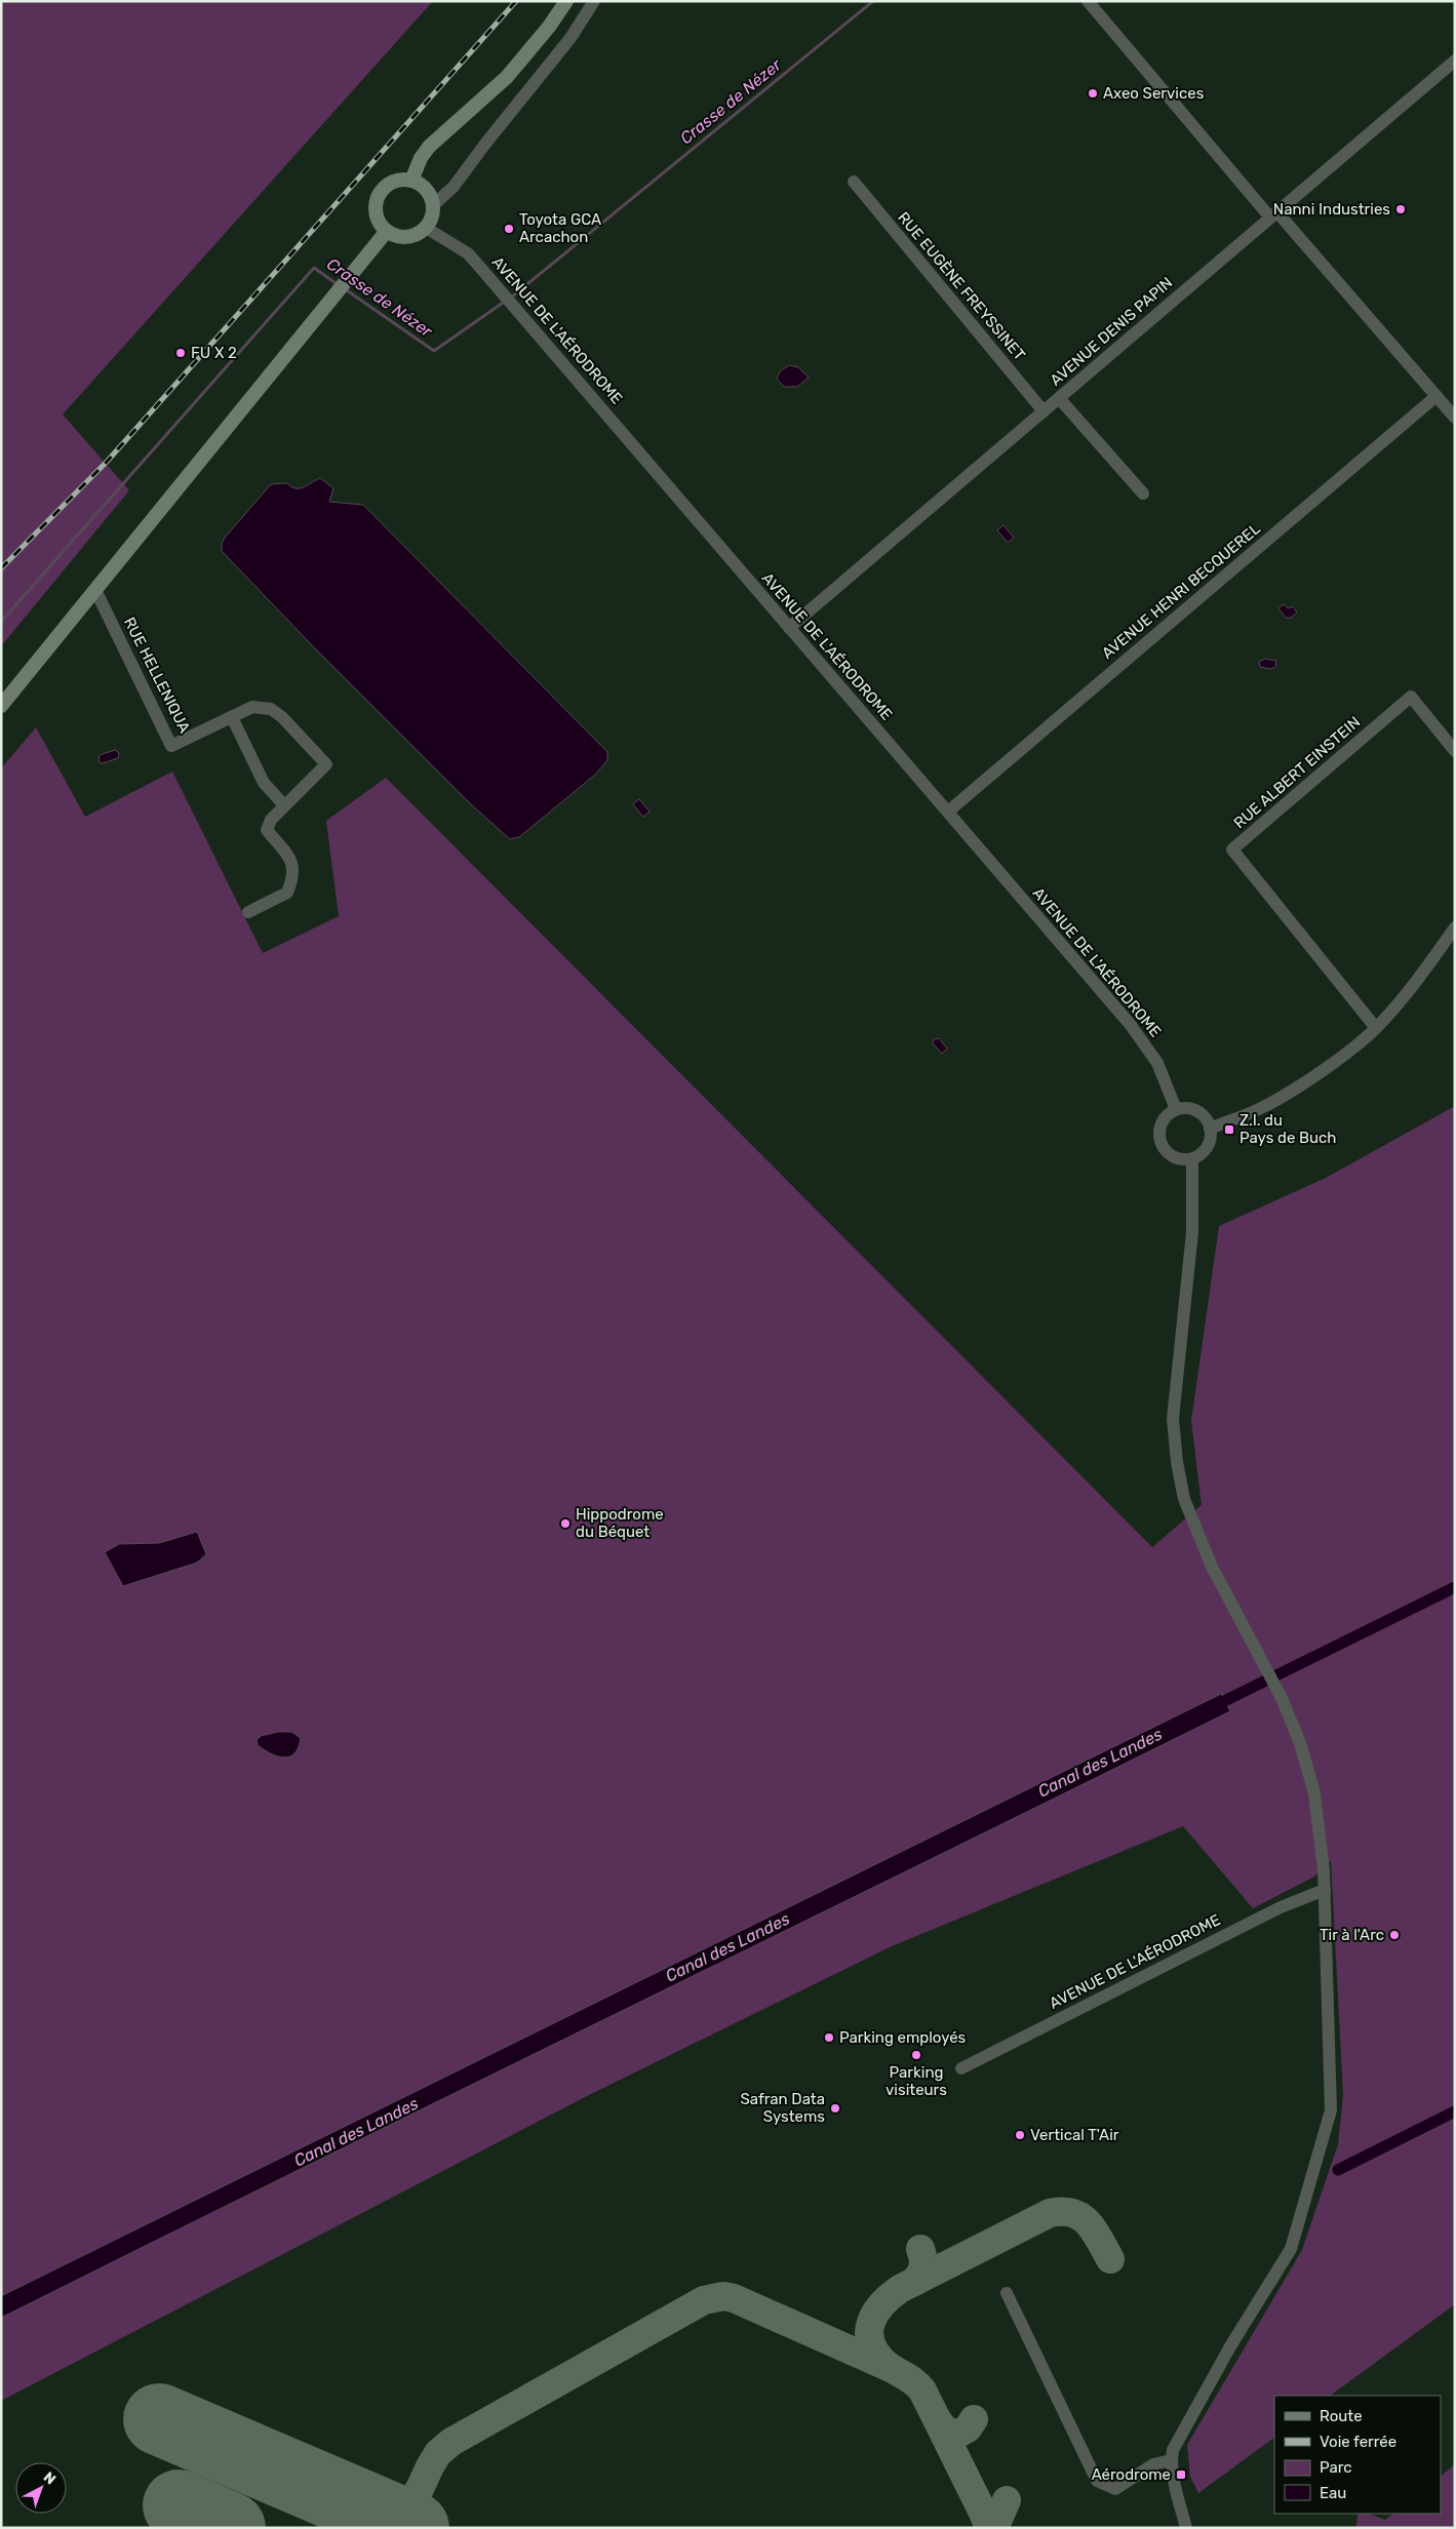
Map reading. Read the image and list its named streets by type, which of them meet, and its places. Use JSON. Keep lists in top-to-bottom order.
{
  "streets": {
    "street": [
      "RUE EUGÈNE FREYSSINET",
      "AVENUE DE L'AÉRODROME",
      "AVENUE DENIS PAPIN",
      "AVENUE HENRI BECQUEREL",
      "RUE HELLENIQUA",
      "RUE ALBERT EINSTEIN"
    ]
  },
  "crossings": [
    ["RUE EUGÈNE FREYSSINET", "AVENUE DENIS PAPIN"],
    ["AVENUE DE L'AÉRODROME", "AVENUE DENIS PAPIN"],
    ["AVENUE DE L'AÉRODROME", "AVENUE HENRI BECQUEREL"]
  ],
  "water": ["Crasse de Nézer", "Canal des Landes"],
  "places": {
    "other": [
      "Axeo Services",
      "Nanni Industries",
      "Toyota GCA Arcachon",
      "FU X 2",
      "Hippodrome du Béquet",
      "Tir à l'Arc",
      "Parking employés",
      "Parking visiteurs",
      "Safran Data Systems",
      "Vertical T'Air"
    ],
    "transit": ["Z.I. du Pays de Buch", "Aérodrome"]
  },
  "legend": [
    "Route",
    "Voie ferrée",
    "Parc",
    "Eau"
  ],
  "north": "top right"
}
